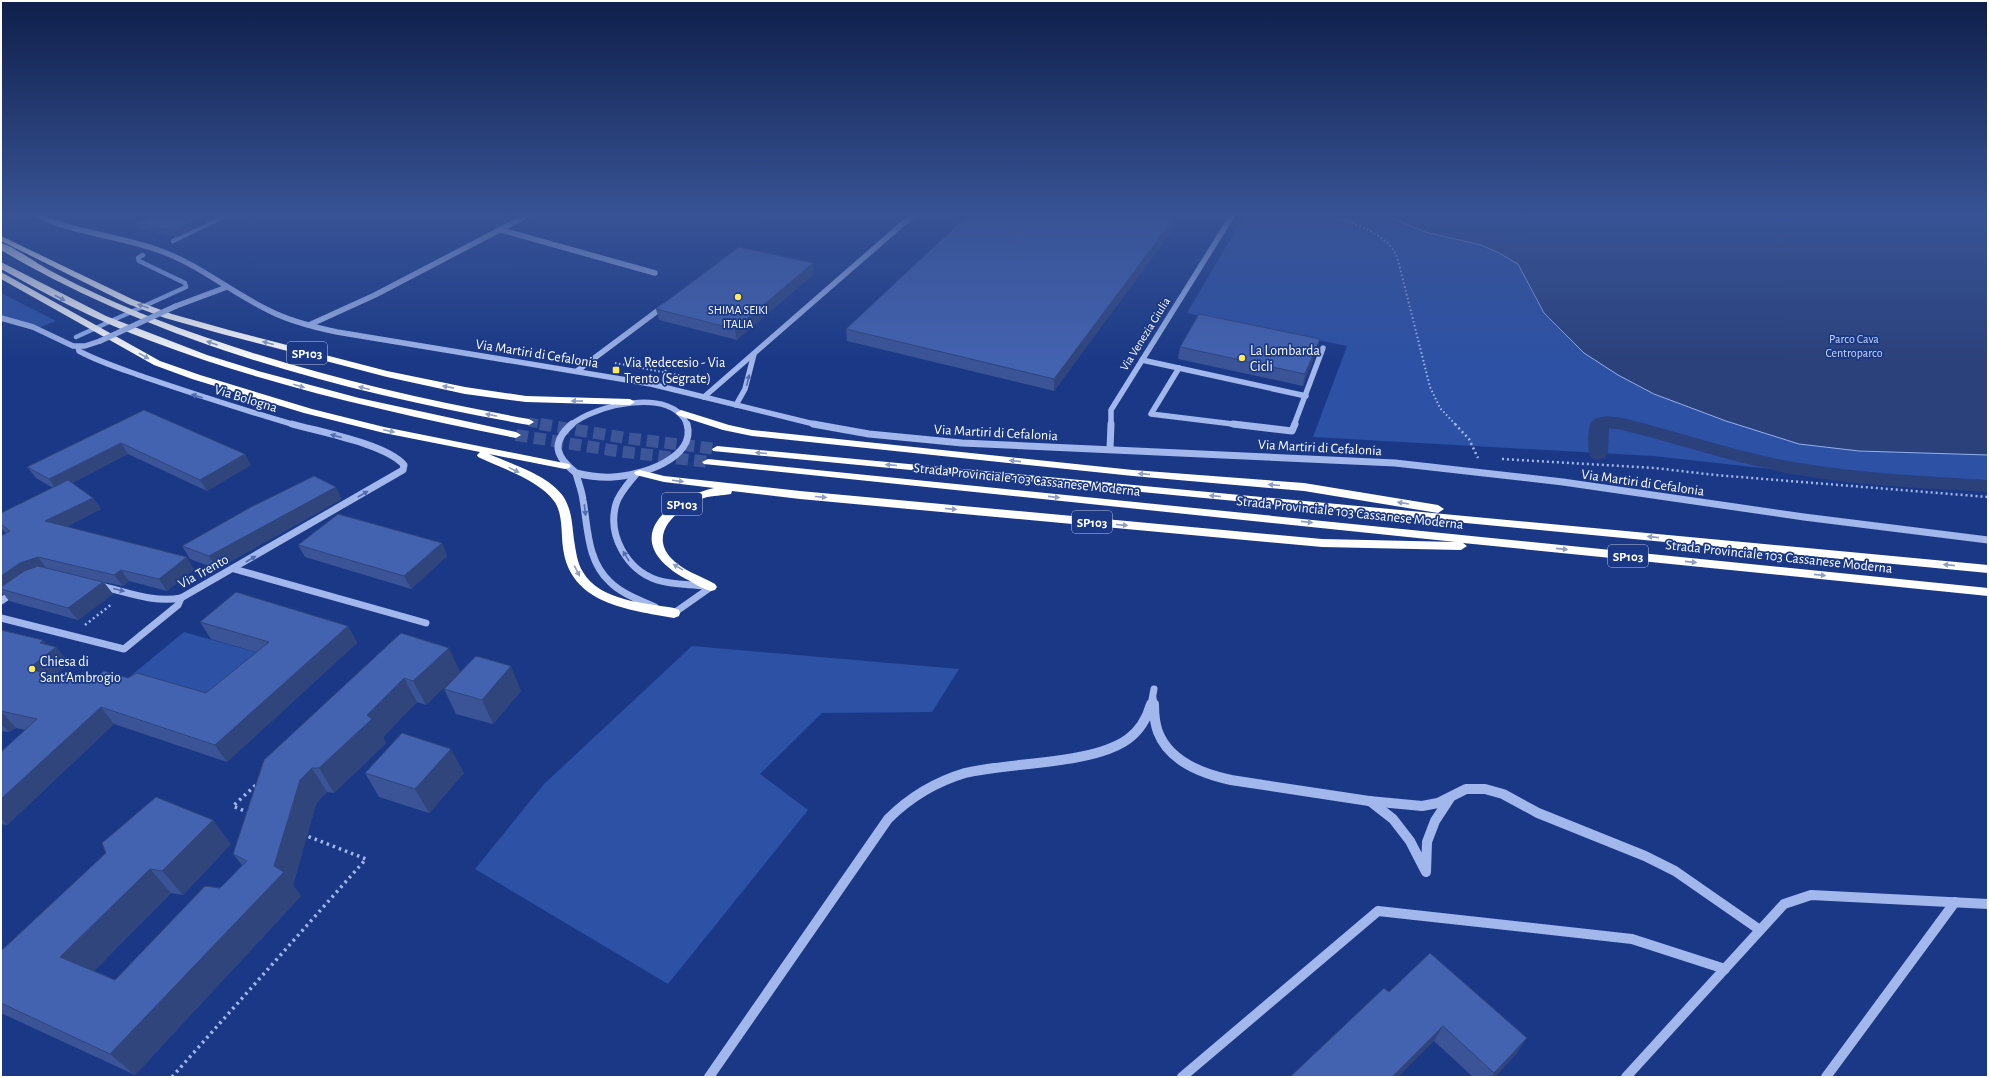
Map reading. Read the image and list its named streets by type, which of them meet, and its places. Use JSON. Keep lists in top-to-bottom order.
{
  "streets": {
    "highway": ["SP103", "Strada Provinciale 103 Cassanese Moderna"],
    "street": [
      "Via Venezia Giulia",
      "Via Martiri di Cefalonia",
      "Via Bologna",
      "Via Trento"
    ]
  },
  "crossings": [
    ["Via Venezia Giulia", "Via Martiri di Cefalonia"],
    ["SP103", "Strada Provinciale 103 Cassanese Moderna"],
    ["Via Bologna", "Via Trento"]
  ],
  "one_way": ["Via Bologna", "Via Trento"],
  "parks": ["Parco Cava Centroparco"],
  "places": {
    "other": ["SHIMA SEIKI ITALIA", "La Lombarda Cicli", "Chiesa di Sant'Ambrogio"],
    "transit": ["Via Redecesio - Via Trento (Segrate)"]
  }
}
